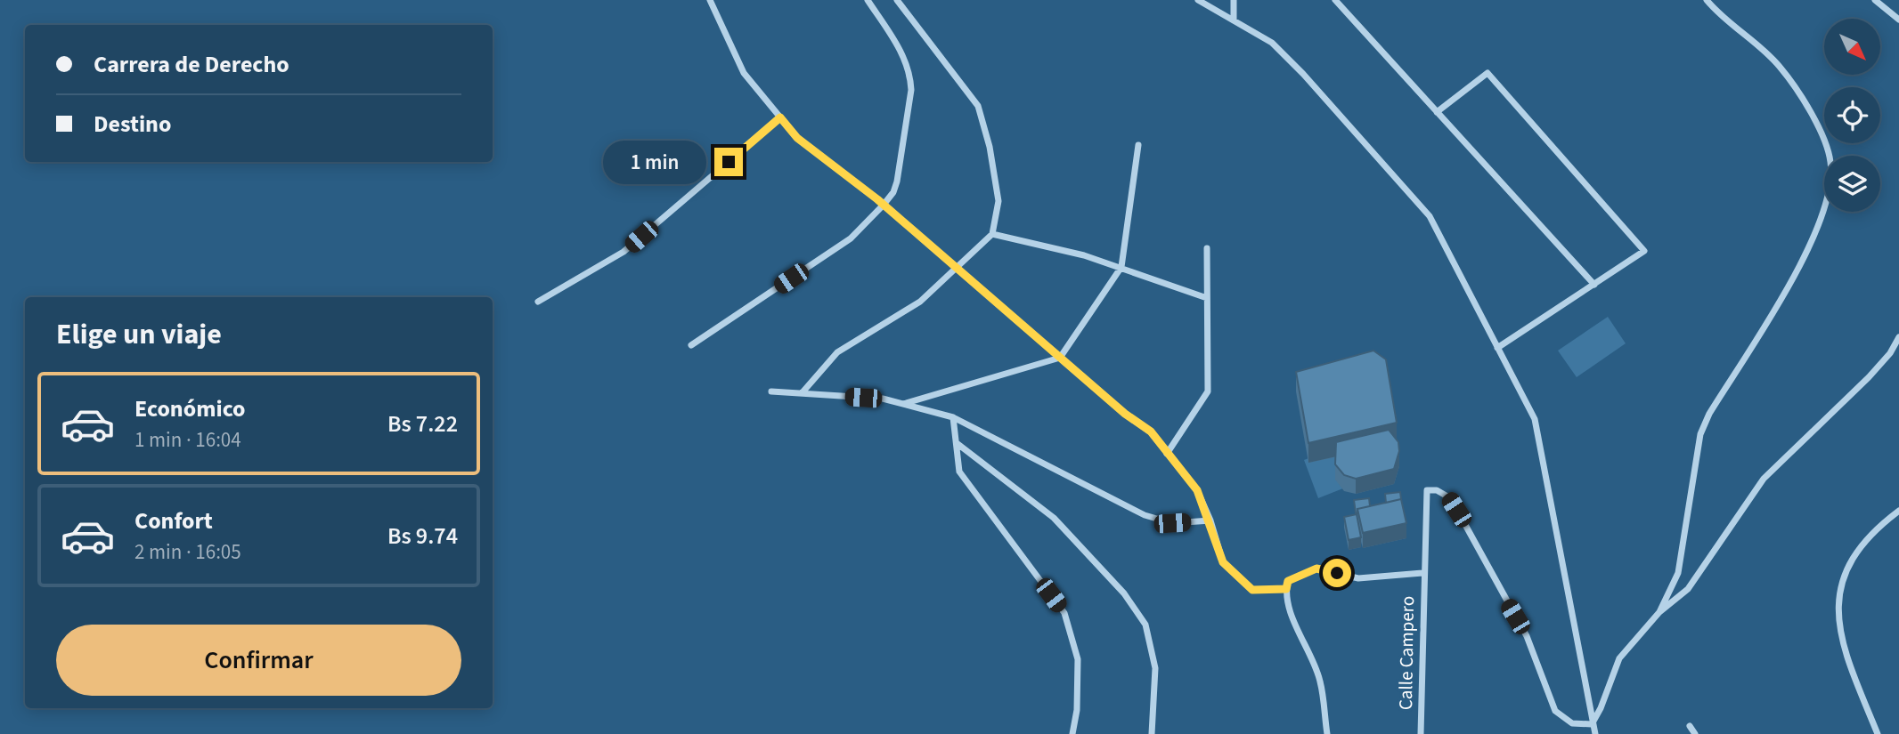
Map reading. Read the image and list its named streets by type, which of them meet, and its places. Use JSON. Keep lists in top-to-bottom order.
{
  "streets": {
    "street": ["Calle Campero"]
  },
  "north": "bottom right",
  "page": {
    "banner": ["Carrera de Derecho", "Destino"],
    "bubble": "1 min",
    "heading": "Elige un viaje",
    "list": [
      {
        "name": "Económico",
        "note": "1 min · 16:04",
        "value": "Bs 7.22"
      },
      {
        "name": "Confort",
        "note": "2 min · 16:05",
        "value": "Bs 9.74"
      }
    ],
    "buttons": "Confirmar"
  }
}
